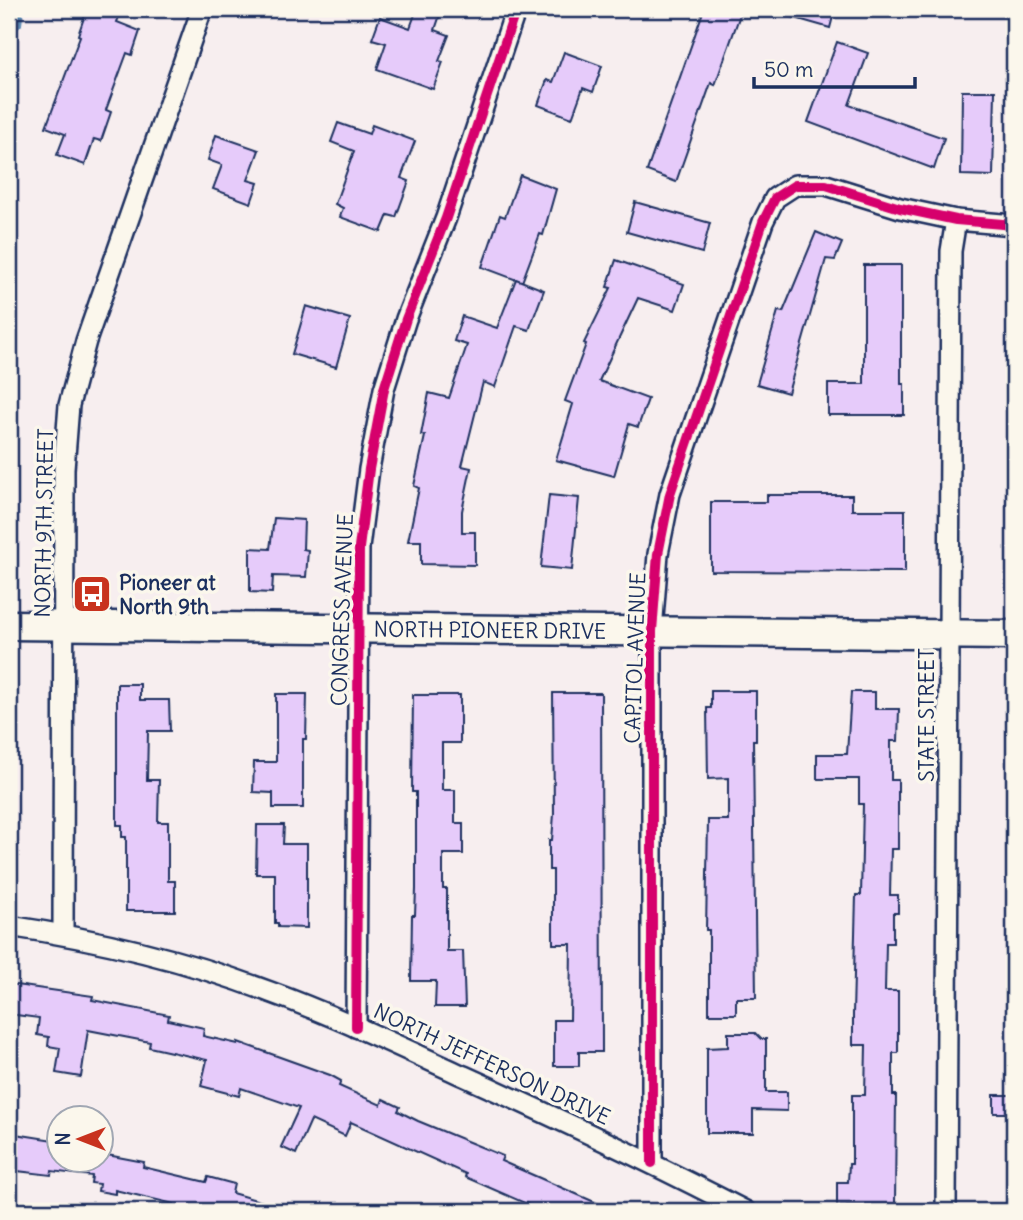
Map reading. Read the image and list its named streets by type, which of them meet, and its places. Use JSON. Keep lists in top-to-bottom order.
{
  "streets": {
    "street": [
      "NORTH 9TH STREET",
      "CONGRESS AVENUE",
      "NORTH PIONEER DRIVE",
      "CAPITOL AVENUE",
      "STATE STREET",
      "NORTH JEFFERSON DRIVE"
    ]
  },
  "crossings": [
    ["NORTH 9TH STREET", "NORTH PIONEER DRIVE"],
    ["NORTH 9TH STREET", "NORTH JEFFERSON DRIVE"],
    ["CONGRESS AVENUE", "NORTH PIONEER DRIVE"],
    ["CONGRESS AVENUE", "NORTH JEFFERSON DRIVE"],
    ["NORTH PIONEER DRIVE", "CAPITOL AVENUE"],
    ["NORTH PIONEER DRIVE", "STATE STREET"],
    ["CAPITOL AVENUE", "STATE STREET"],
    ["CAPITOL AVENUE", "NORTH JEFFERSON DRIVE"]
  ],
  "places": {
    "bus stop": ["Pioneer at North 9th"]
  },
  "scale_bar": "50 m",
  "north": "left"
}
